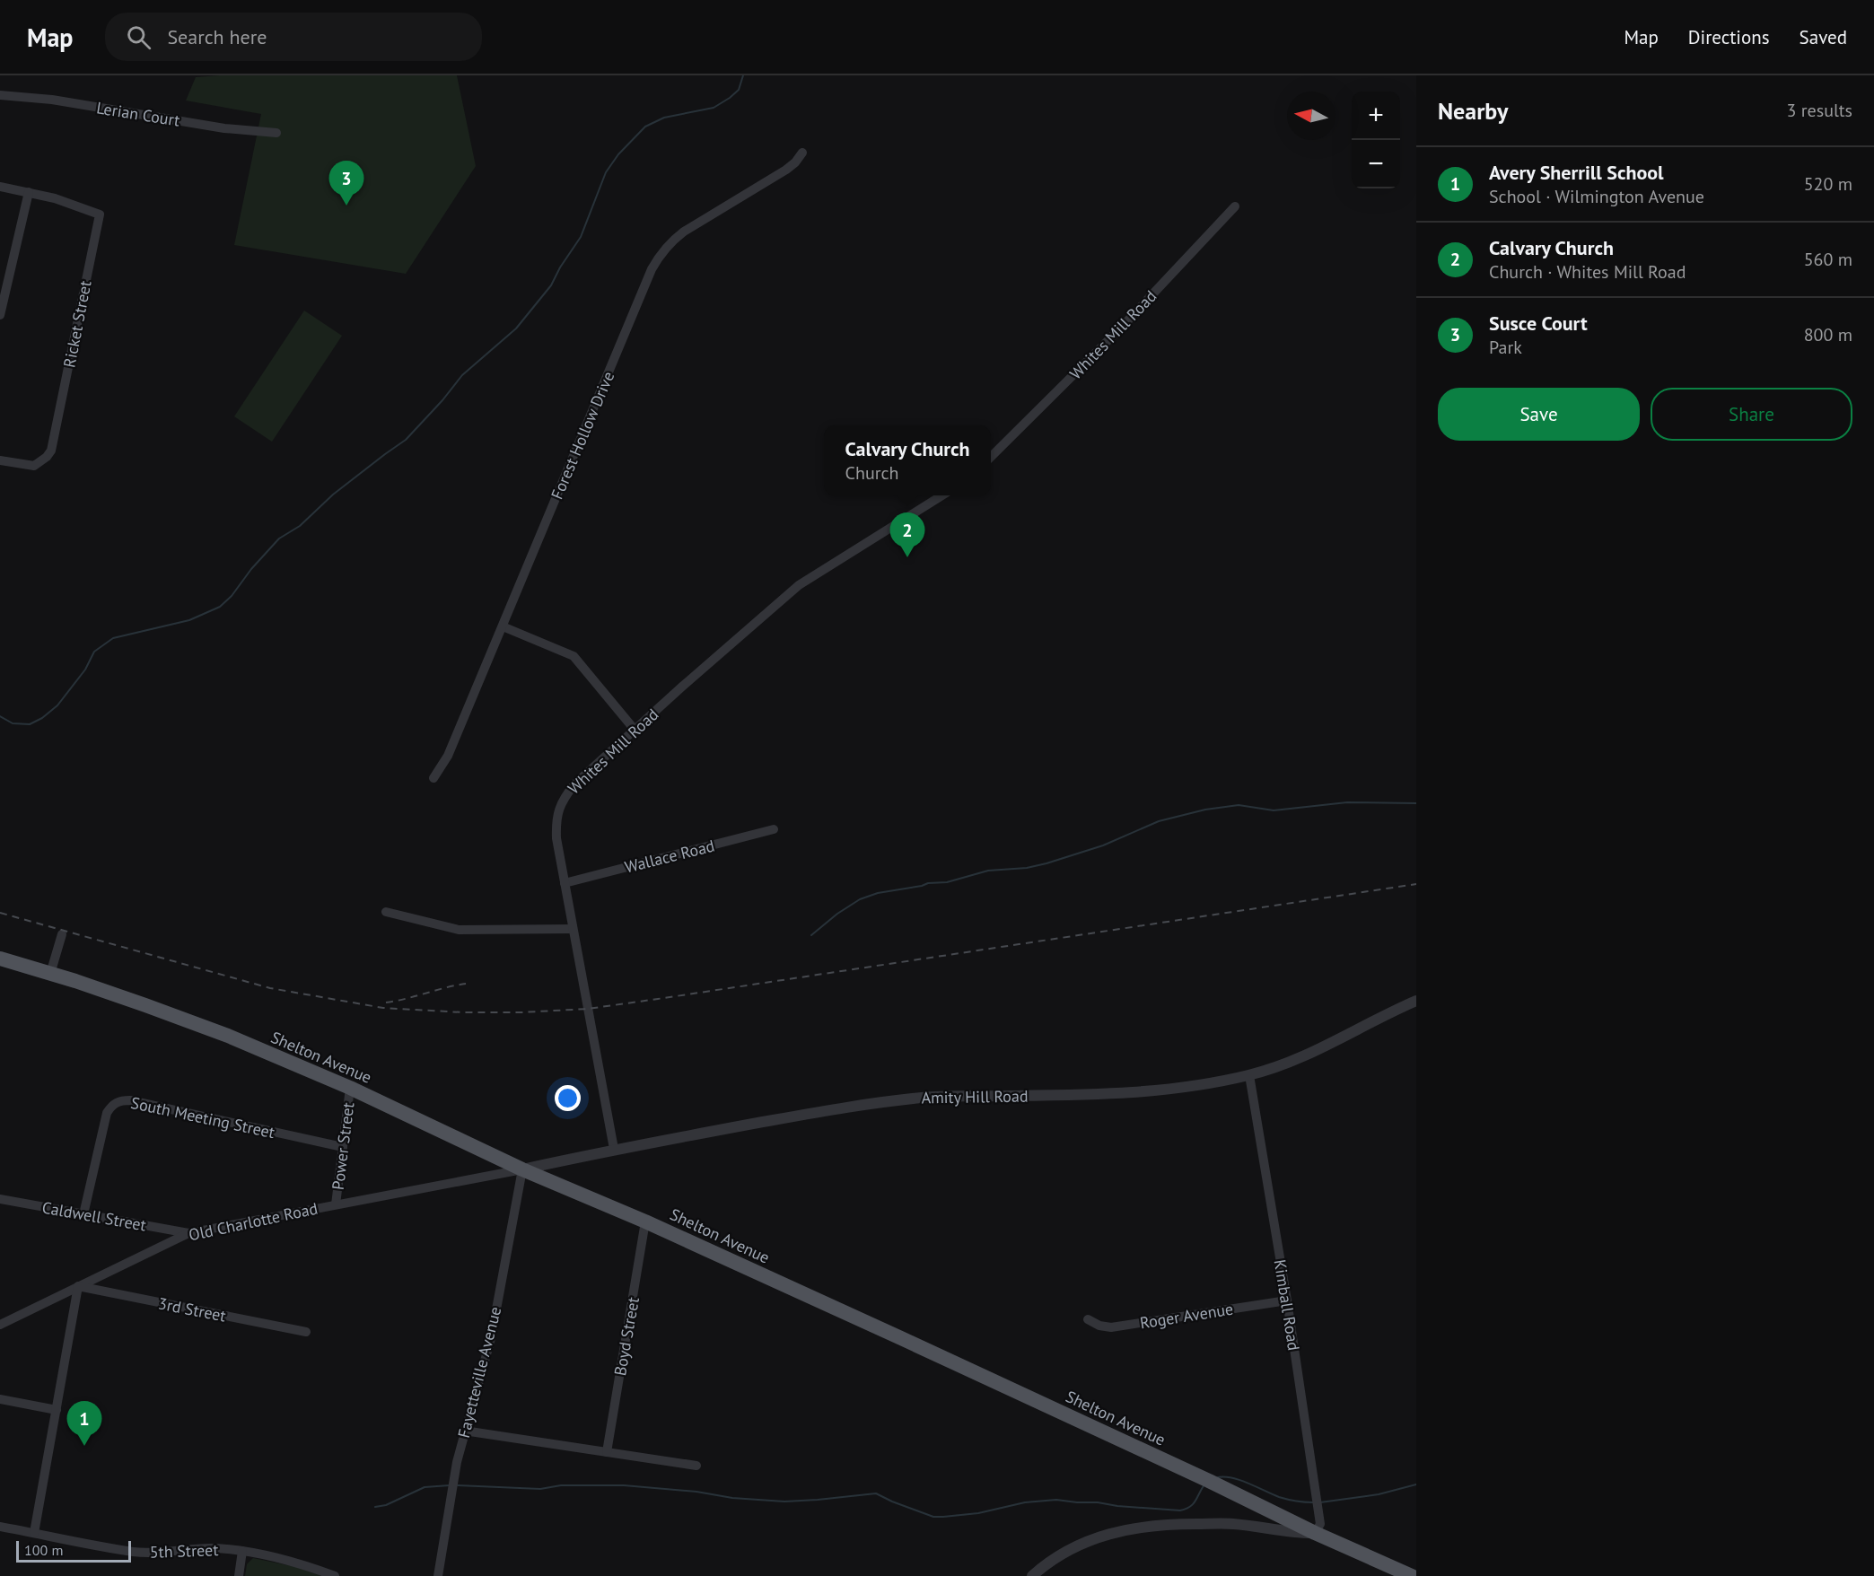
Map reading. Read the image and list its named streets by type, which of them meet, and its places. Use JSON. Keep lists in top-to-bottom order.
{
  "streets": {
    "main road": ["Shelton Avenue"],
    "street": [
      "Lerian Court",
      "Ricket Street",
      "Whites Mill Road",
      "Forest Hollow Drive",
      "Wallace Road",
      "Amity Hill Road",
      "South Meeting Street",
      "Power Street",
      "Caldwell Street",
      "Old Charlotte Road",
      "Kimball Road",
      "3rd Street",
      "Roger Avenue",
      "Boyd Street",
      "Fayetteville Avenue",
      "5th Street"
    ]
  },
  "crossings": [
    ["Whites Mill Road", "Wallace Road"],
    ["Whites Mill Road", "Amity Hill Road"],
    ["Shelton Avenue", "Amity Hill Road"],
    ["Shelton Avenue", "Power Street"],
    ["Shelton Avenue", "Old Charlotte Road"],
    ["Shelton Avenue", "Kimball Road"],
    ["Shelton Avenue", "Boyd Street"],
    ["Shelton Avenue", "Fayetteville Avenue"],
    ["Amity Hill Road", "Old Charlotte Road"],
    ["Amity Hill Road", "Kimball Road"],
    ["Amity Hill Road", "Fayetteville Avenue"],
    ["South Meeting Street", "Power Street"],
    ["South Meeting Street", "Caldwell Street"],
    ["Power Street", "Old Charlotte Road"],
    ["Caldwell Street", "Old Charlotte Road"],
    ["Old Charlotte Road", "3rd Street"],
    ["Old Charlotte Road", "Fayetteville Avenue"],
    ["Kimball Road", "Roger Avenue"]
  ],
  "scale_bar": "100 m",
  "north": "left",
  "page": {
    "header": "Map",
    "search": "Search here",
    "nav": ["Map", "Directions", "Saved"],
    "heading": ["Nearby", "3 results"],
    "map_buttons": ["+", "−"],
    "list": [
      {
        "mark": "1",
        "name": "Avery Sherrill School",
        "note": "School · Wilmington Avenue",
        "value": "520 m"
      },
      {
        "mark": "2",
        "name": "Calvary Church",
        "note": "Church · Whites Mill Road",
        "value": "560 m"
      },
      {
        "mark": "3",
        "name": "Susce Court",
        "note": "Park",
        "value": "800 m"
      }
    ],
    "pins": ["3", "2", "1"],
    "buttons": ["Save", "Share"],
    "popup": ["Calvary Church", "Church"],
    "scale": "100 m"
  }
}
